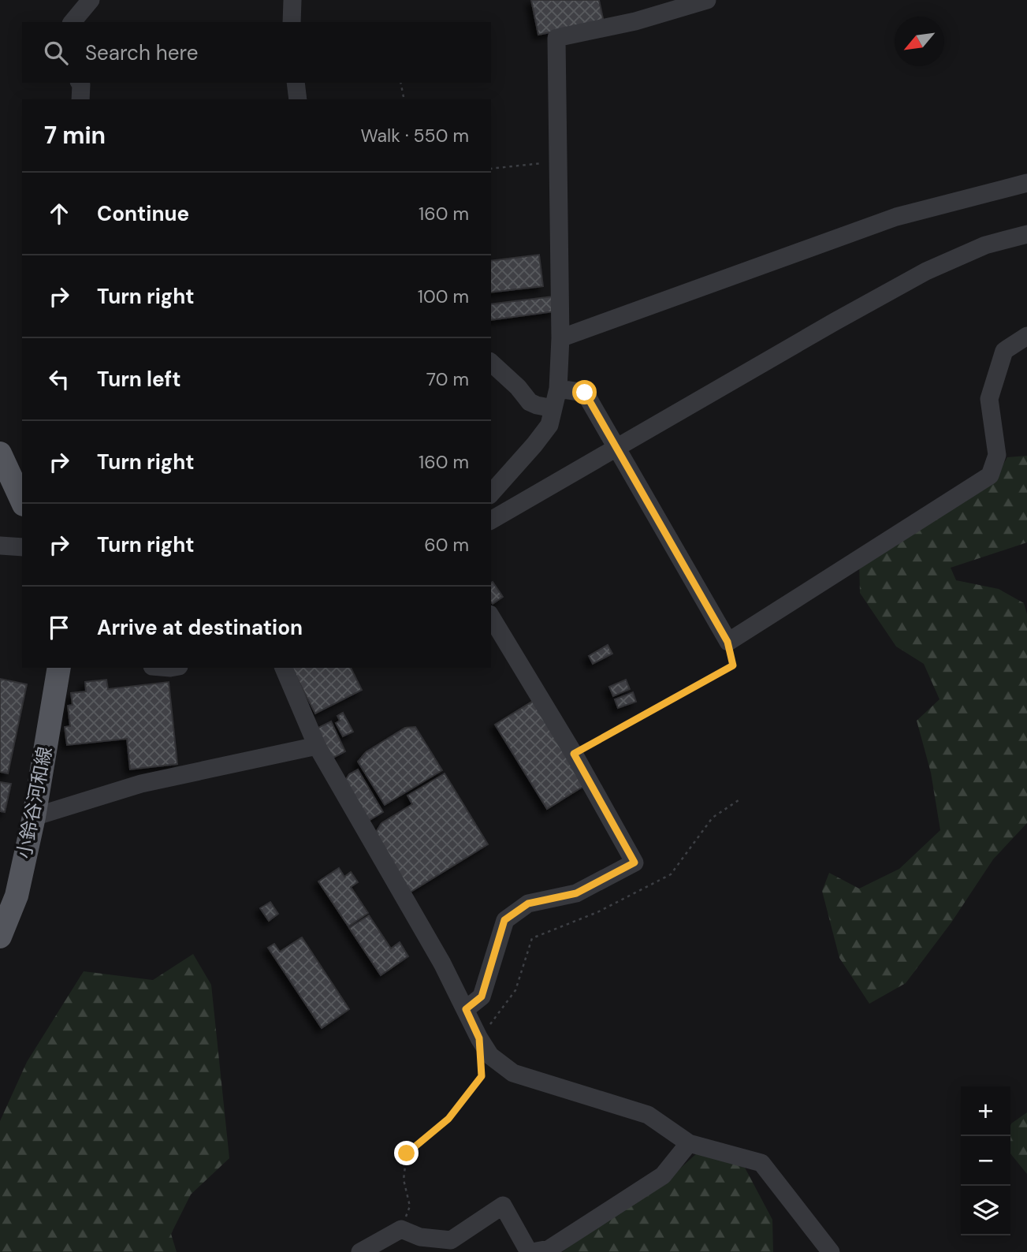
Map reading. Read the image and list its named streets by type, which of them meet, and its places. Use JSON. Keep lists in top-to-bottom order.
{
  "streets": {
    "main road": ["小鈴谷河和線"]
  },
  "north": "bottom left",
  "page": {
    "search": "Search here",
    "heading": ["7 min", "Walk · 550 m"],
    "list": [
      ["Continue", "160 m"],
      ["Turn right", "100 m"],
      ["Turn left", "70 m"],
      ["Turn right", "160 m"],
      ["Turn right", "60 m"],
      "Arrive at destination"
    ],
    "map_buttons": ["+", "−"]
  }
}
